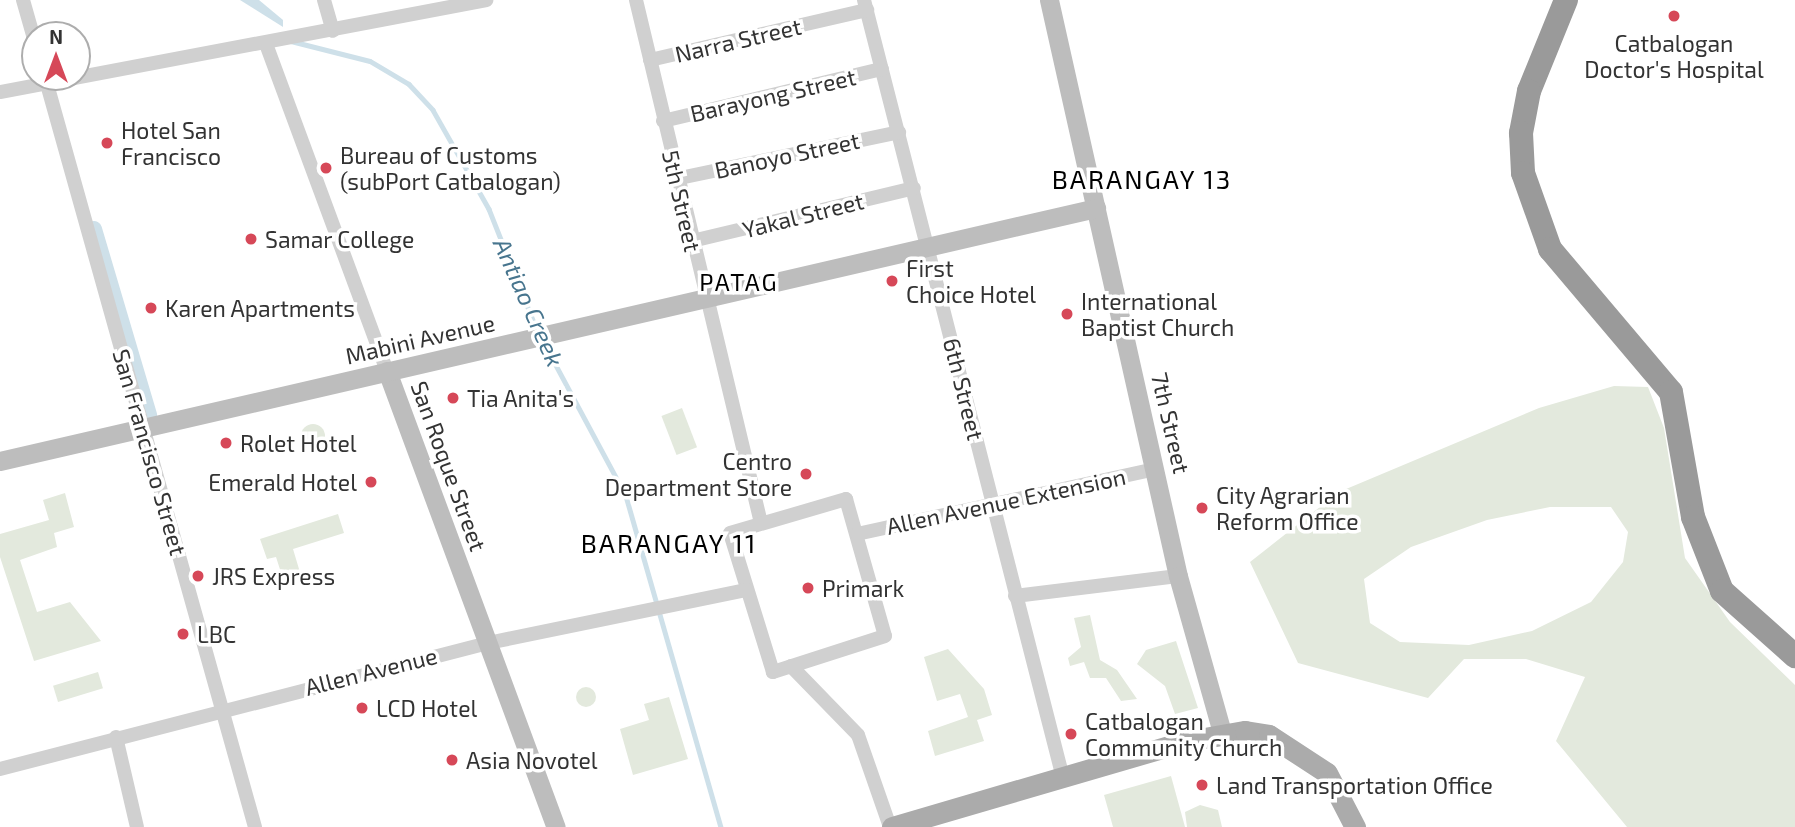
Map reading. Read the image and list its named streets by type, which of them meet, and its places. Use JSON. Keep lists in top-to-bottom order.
{
  "streets": {
    "street": [
      "Narra Street",
      "Barayong Street",
      "Banoyo Street",
      "5th Street",
      "Yakal Street",
      "Mabini Avenue",
      "6th Street",
      "7th Street",
      "San Francisco Street",
      "San Roque Street",
      "Allen Avenue Extension",
      "Allen Avenue"
    ]
  },
  "crossings": [
    ["Narra Street", "5th Street"],
    ["Narra Street", "6th Street"],
    ["Barayong Street", "5th Street"],
    ["Barayong Street", "6th Street"],
    ["Banoyo Street", "5th Street"],
    ["Banoyo Street", "6th Street"],
    ["5th Street", "Yakal Street"],
    ["5th Street", "Mabini Avenue"],
    ["Yakal Street", "6th Street"],
    ["Mabini Avenue", "6th Street"],
    ["Mabini Avenue", "7th Street"],
    ["Mabini Avenue", "San Francisco Street"],
    ["Mabini Avenue", "San Roque Street"],
    ["6th Street", "Allen Avenue Extension"],
    ["7th Street", "Allen Avenue Extension"],
    ["San Francisco Street", "Allen Avenue"],
    ["San Roque Street", "Allen Avenue"]
  ],
  "districts": ["BARANGAY 13", "PATAG", "BARANGAY 11"],
  "water": ["Antiao Creek"],
  "places": [
    "Catbalogan Doctor's Hospital",
    "Hotel San Francisco",
    "Bureau of Customs (subPort Catbalogan)",
    "Samar College",
    "First Choice Hotel",
    "Karen Apartments",
    "International Baptist Church",
    "Tia Anita's",
    "Rolet Hotel",
    "Centro Department Store",
    "Emerald Hotel",
    "City Agrarian Reform Office",
    "JRS Express",
    "Primark",
    "LBC",
    "LCD Hotel",
    "Catbalogan Community Church",
    "Asia Novotel",
    "Land Transportation Office"
  ],
  "north": "top"
}
